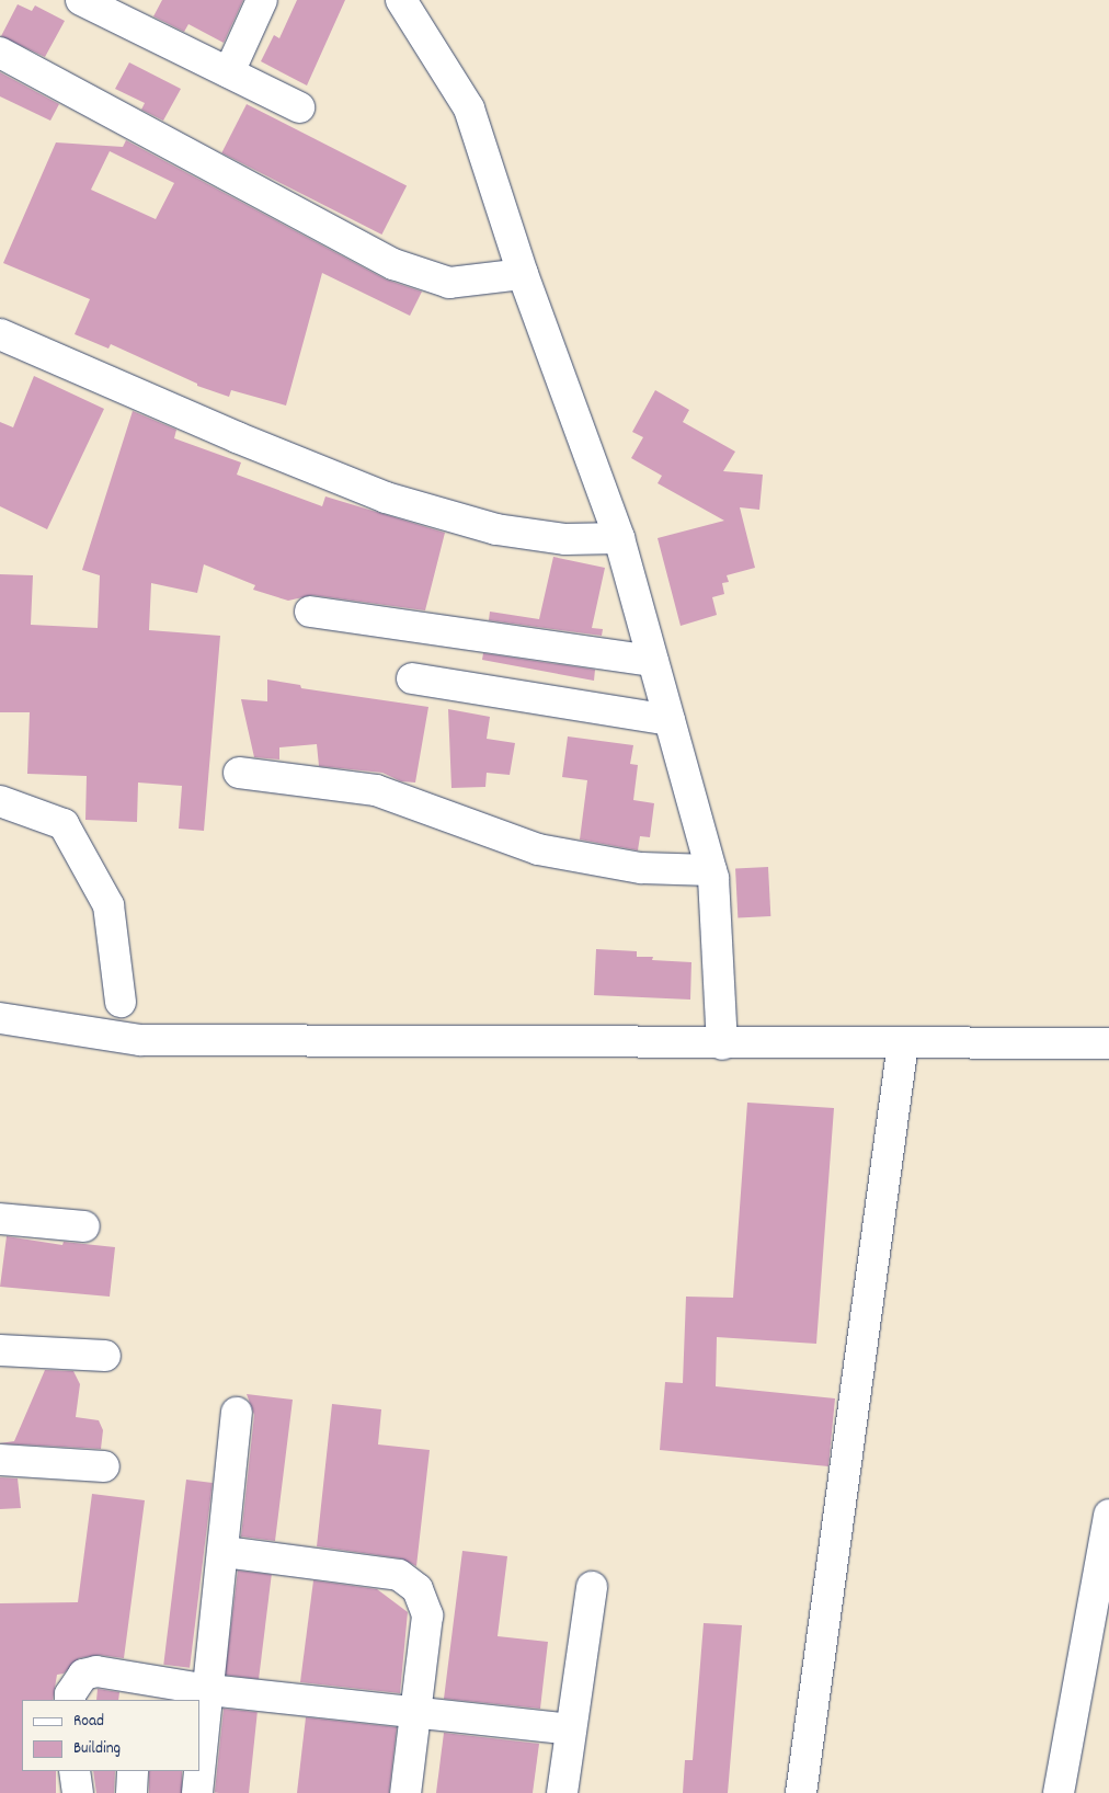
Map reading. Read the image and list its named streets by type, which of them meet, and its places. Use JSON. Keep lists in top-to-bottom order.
{
  "legend": ["Road", "Building"]
}
